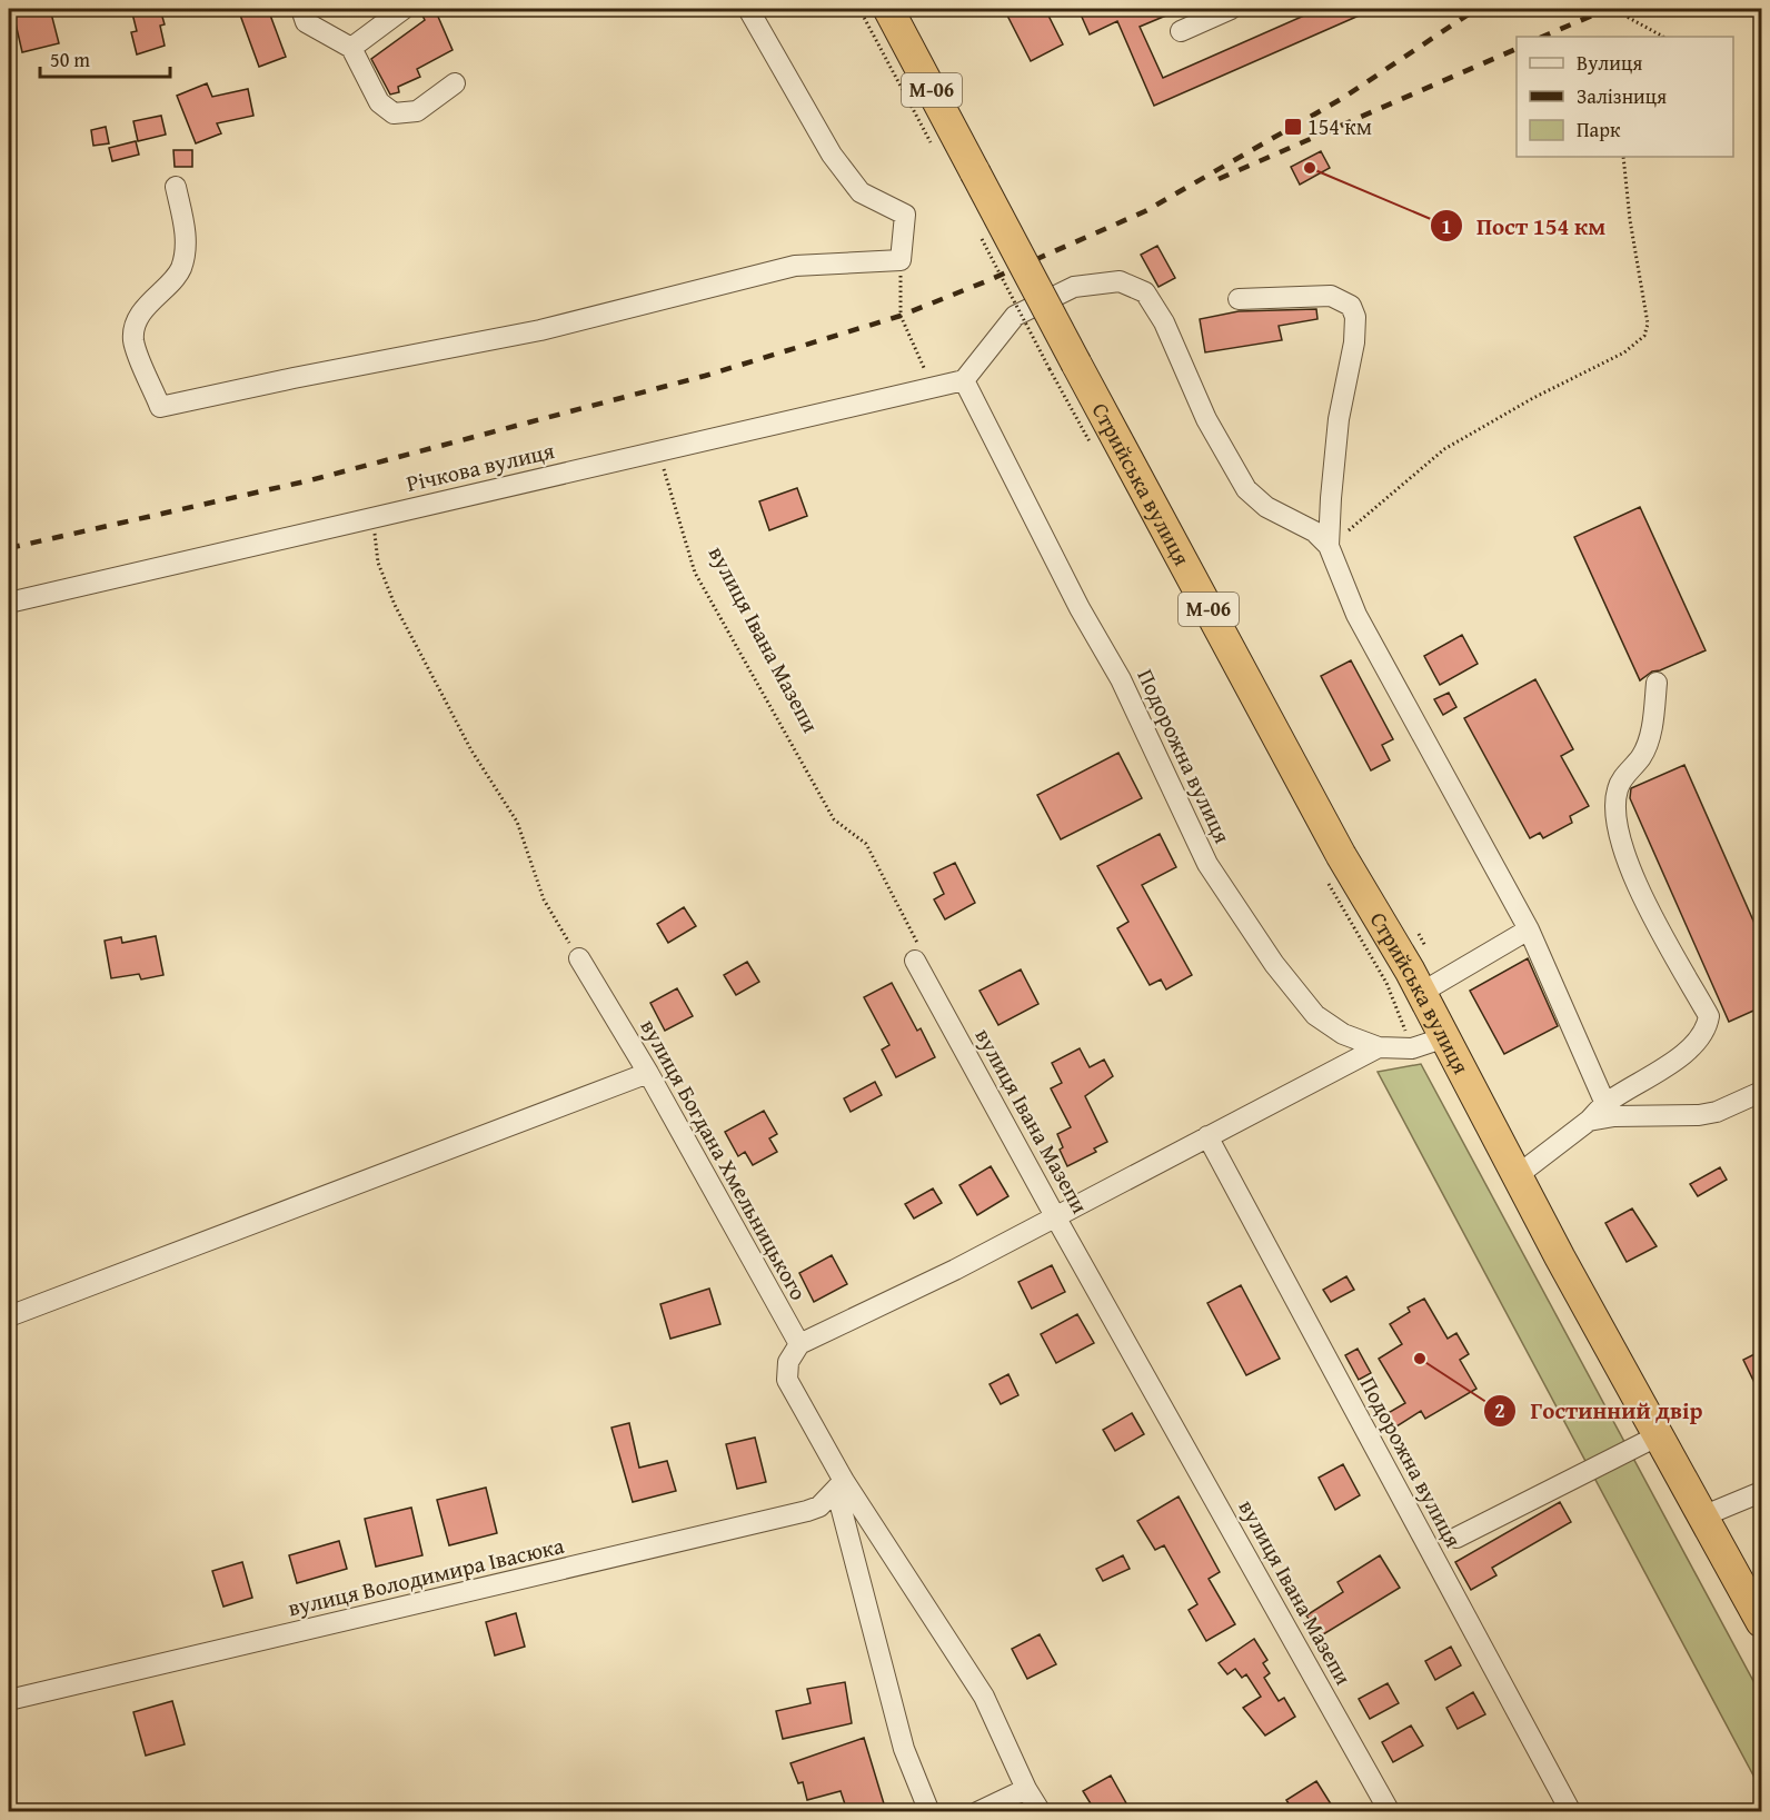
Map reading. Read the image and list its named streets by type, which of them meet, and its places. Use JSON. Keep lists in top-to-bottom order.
{
  "streets": {
    "highway": ["М-06", "Стрийська вулиця"],
    "street": [
      "Річкова вулиця",
      "вулиця Івана Мазепи",
      "Подорожна вулиця",
      "вулиця Богдана Хмельницького",
      "вулиця Володимира Івасюка"
    ]
  },
  "crossings": [
    ["М-06", "Стрийська вулиця"],
    ["Річкова вулиця", "вулиця Івана Мазепи"],
    ["Річкова вулиця", "Подорожна вулиця"],
    ["Стрийська вулиця", "Подорожна вулиця"]
  ],
  "places": {
    "transit": ["154 км"],
    "other": ["Пост 154 км", "Гостинний двір"]
  },
  "legend": ["Вулиця", "Залізниця", "Парк"],
  "scale_bar": "50 m"
}
